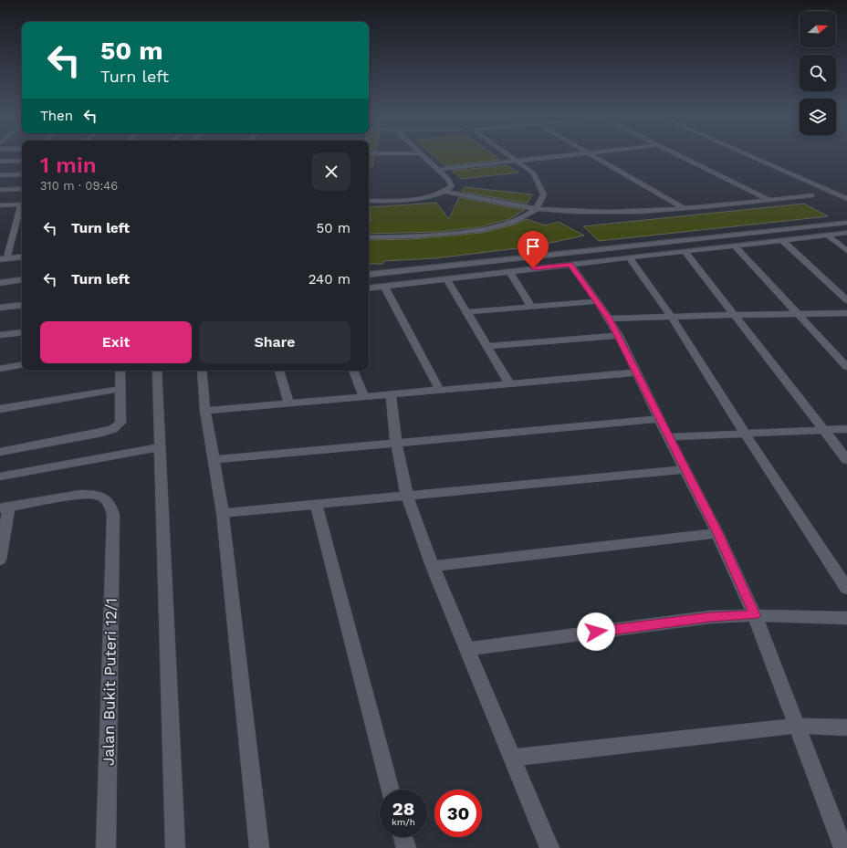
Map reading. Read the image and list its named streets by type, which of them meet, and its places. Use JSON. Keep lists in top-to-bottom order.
{
  "streets": {
    "street": ["Jalan Bukit Puteri 12/1"]
  },
  "north": "right",
  "page": {
    "turn": ["50 m", "Turn left"],
    "then": "Then",
    "heading": ["1 min", "310 m · 09:46"],
    "list": [
      {
        "name": "Turn left",
        "value": "50 m"
      },
      {
        "name": "Turn left",
        "value": "240 m"
      }
    ],
    "buttons": ["Exit", "Share"],
    "speed": "28 km/h",
    "limit": "30"
  }
}
